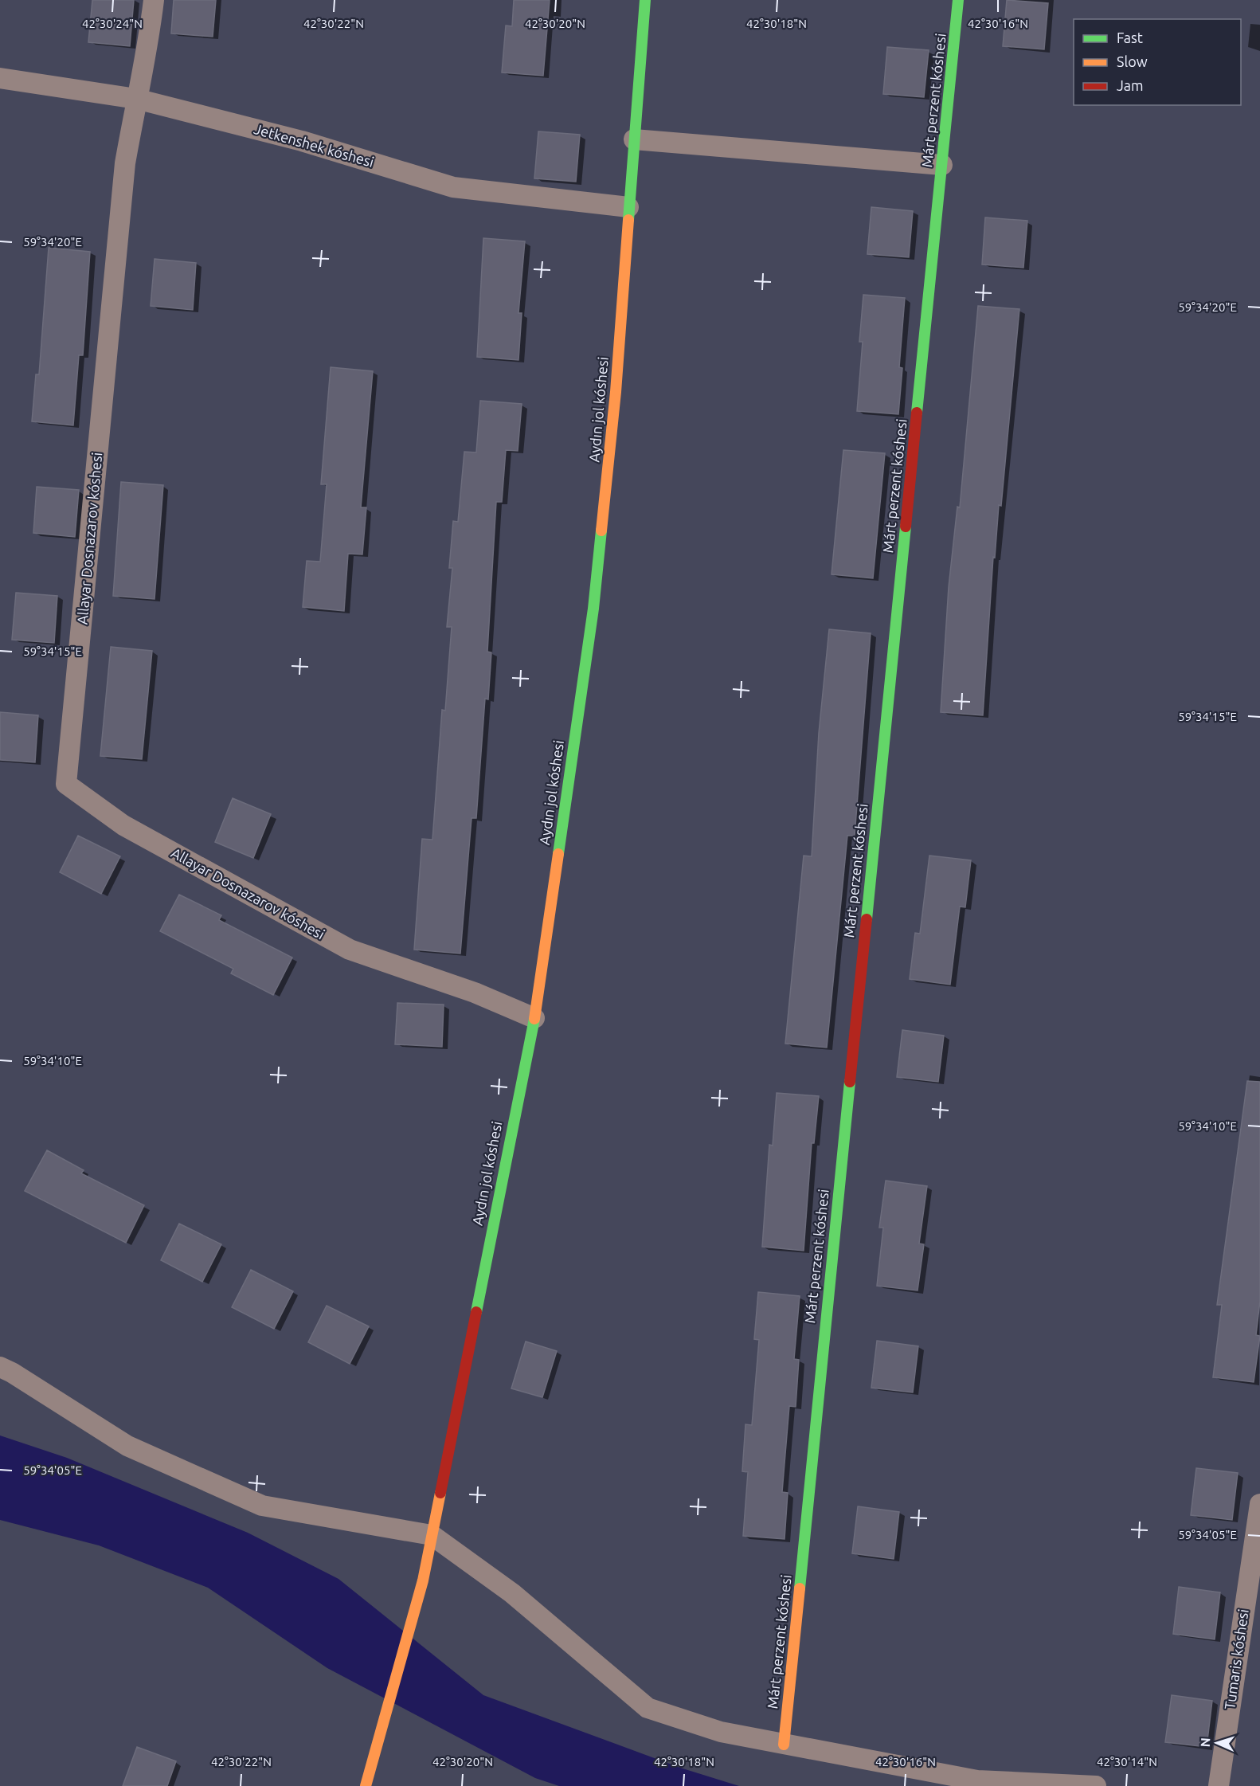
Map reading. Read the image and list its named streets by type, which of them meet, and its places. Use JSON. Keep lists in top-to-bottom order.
{
  "streets": {
    "street": [
      "Márt perzent kóshesi",
      "Jetkenshek kóshesi",
      "Aydın jol kóshesi",
      "Allayar Dosnazarov kóshesi",
      "Tumaris kóshesi"
    ]
  },
  "crossings": [
    ["Jetkenshek kóshesi", "Aydın jol kóshesi"],
    ["Jetkenshek kóshesi", "Allayar Dosnazarov kóshesi"],
    ["Aydın jol kóshesi", "Allayar Dosnazarov kóshesi"]
  ],
  "legend": ["Fast", "Slow", "Jam"],
  "north": "left",
  "coordinates": [
    "42°30'24\"N",
    "42°30'22\"N",
    "42°30'20\"N",
    "42°30'18\"N",
    "42°30'16\"N",
    "59°34'20\"E",
    "59°34'15\"E",
    "59°34'10\"E",
    "59°34'05\"E",
    "42°30'14\"N"
  ]
}
